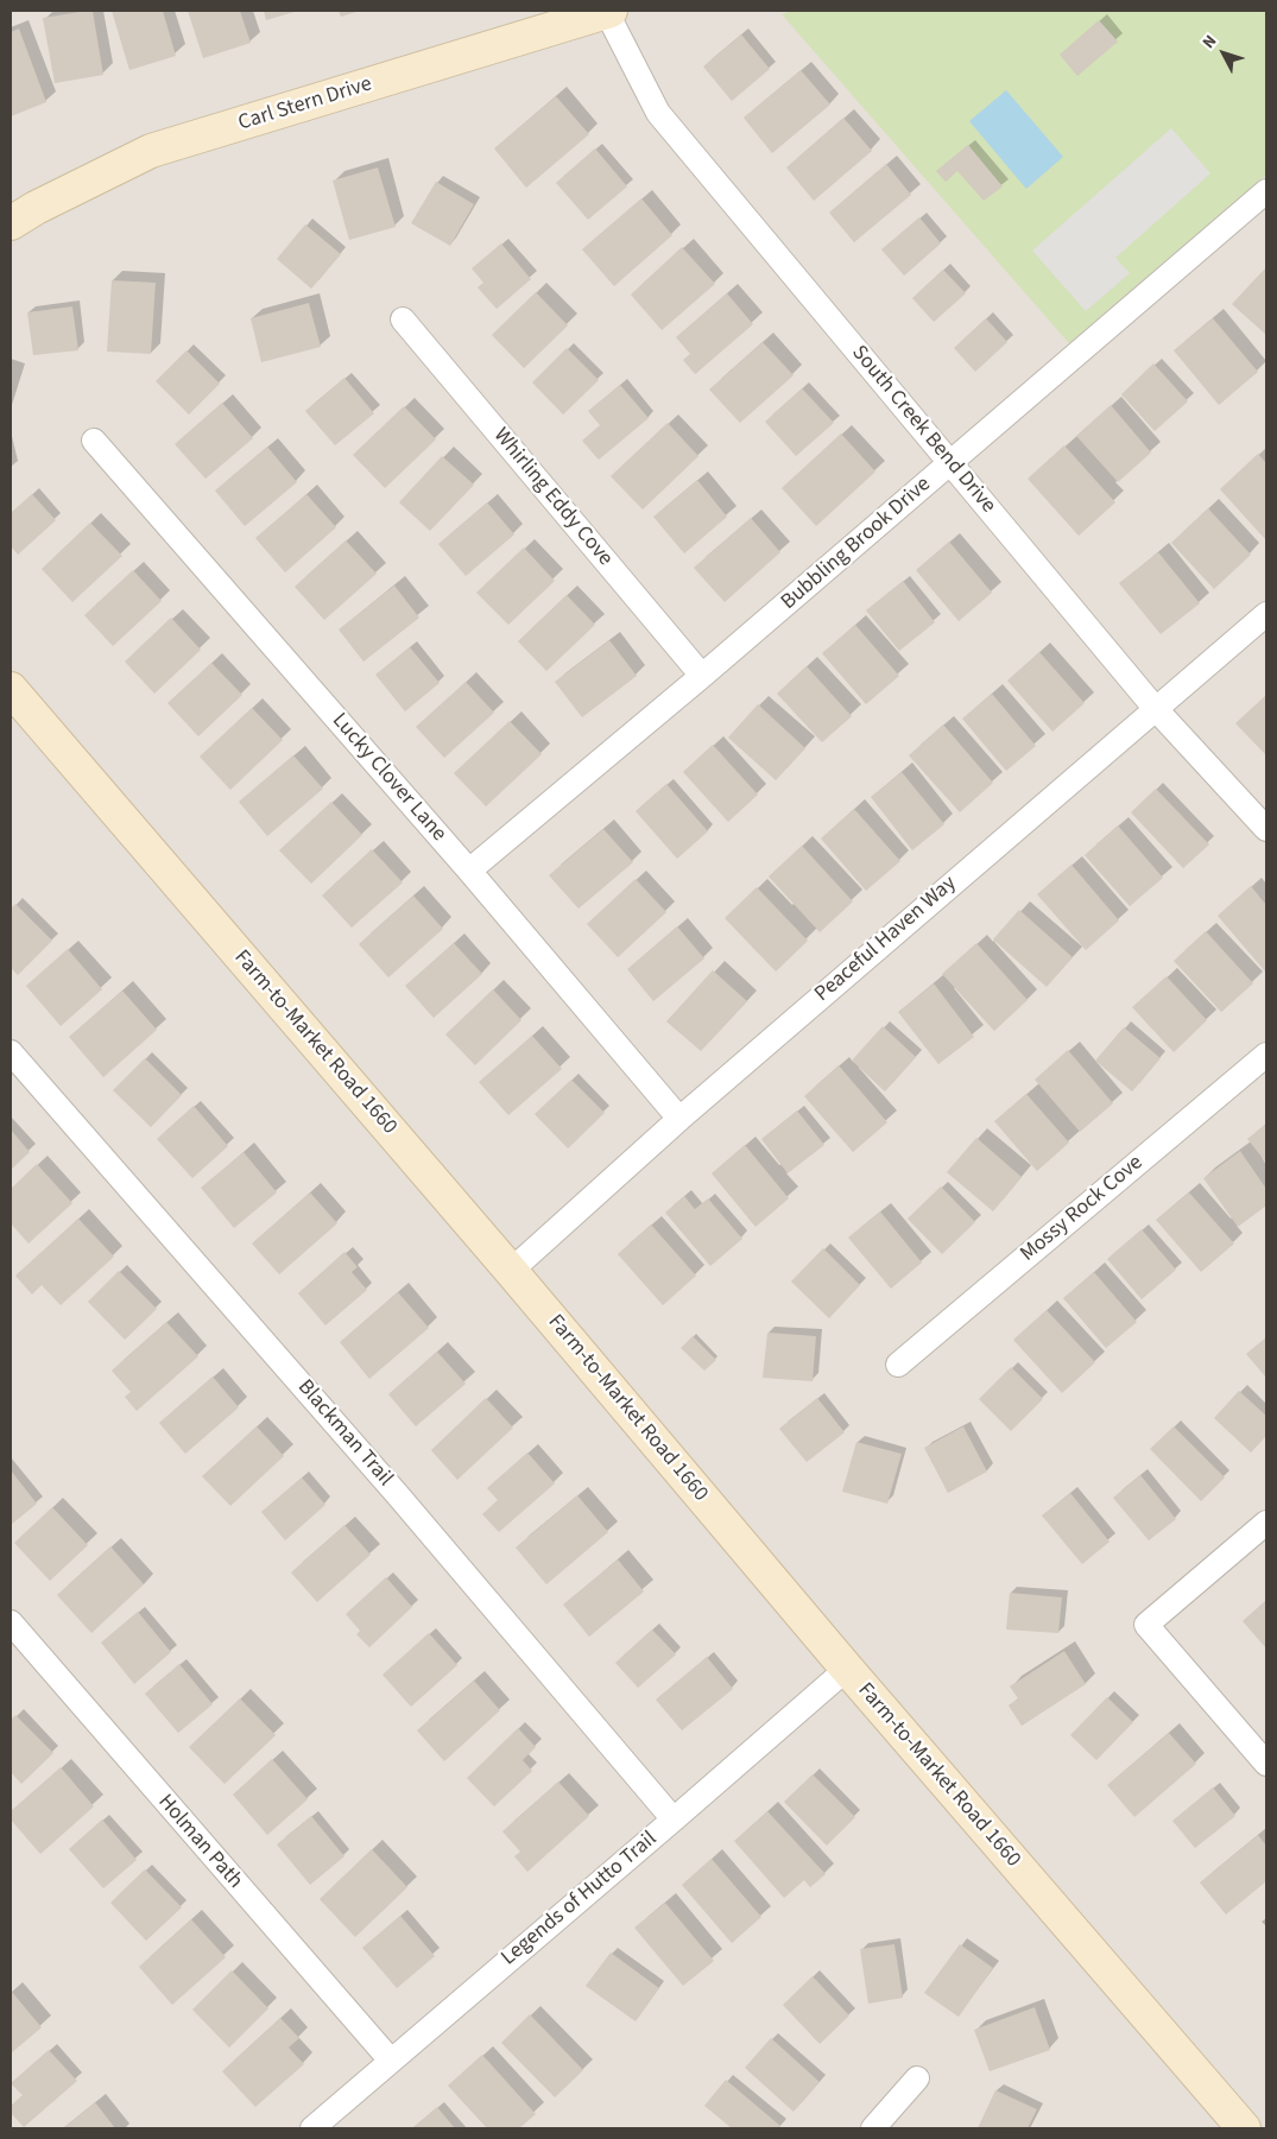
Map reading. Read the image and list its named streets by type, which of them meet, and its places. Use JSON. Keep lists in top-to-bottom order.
{
  "streets": {
    "main road": ["Carl Stern Drive", "Farm-to-Market Road 1660"],
    "street": [
      "South Creek Bend Drive",
      "Whirling Eddy Cove",
      "Bubbling Brook Drive",
      "Lucky Clover Lane",
      "Peaceful Haven Way",
      "Mossy Rock Cove",
      "Blackman Trail",
      "Holman Path",
      "Legends of Hutto Trail"
    ]
  },
  "crossings": [
    ["Carl Stern Drive", "South Creek Bend Drive"],
    ["South Creek Bend Drive", "Bubbling Brook Drive"],
    ["South Creek Bend Drive", "Peaceful Haven Way"],
    ["Whirling Eddy Cove", "Bubbling Brook Drive"],
    ["Bubbling Brook Drive", "Lucky Clover Lane"],
    ["Lucky Clover Lane", "Peaceful Haven Way"],
    ["Peaceful Haven Way", "Farm-to-Market Road 1660"],
    ["Farm-to-Market Road 1660", "Legends of Hutto Trail"],
    ["Blackman Trail", "Legends of Hutto Trail"],
    ["Holman Path", "Legends of Hutto Trail"]
  ],
  "north": "top left"
}
